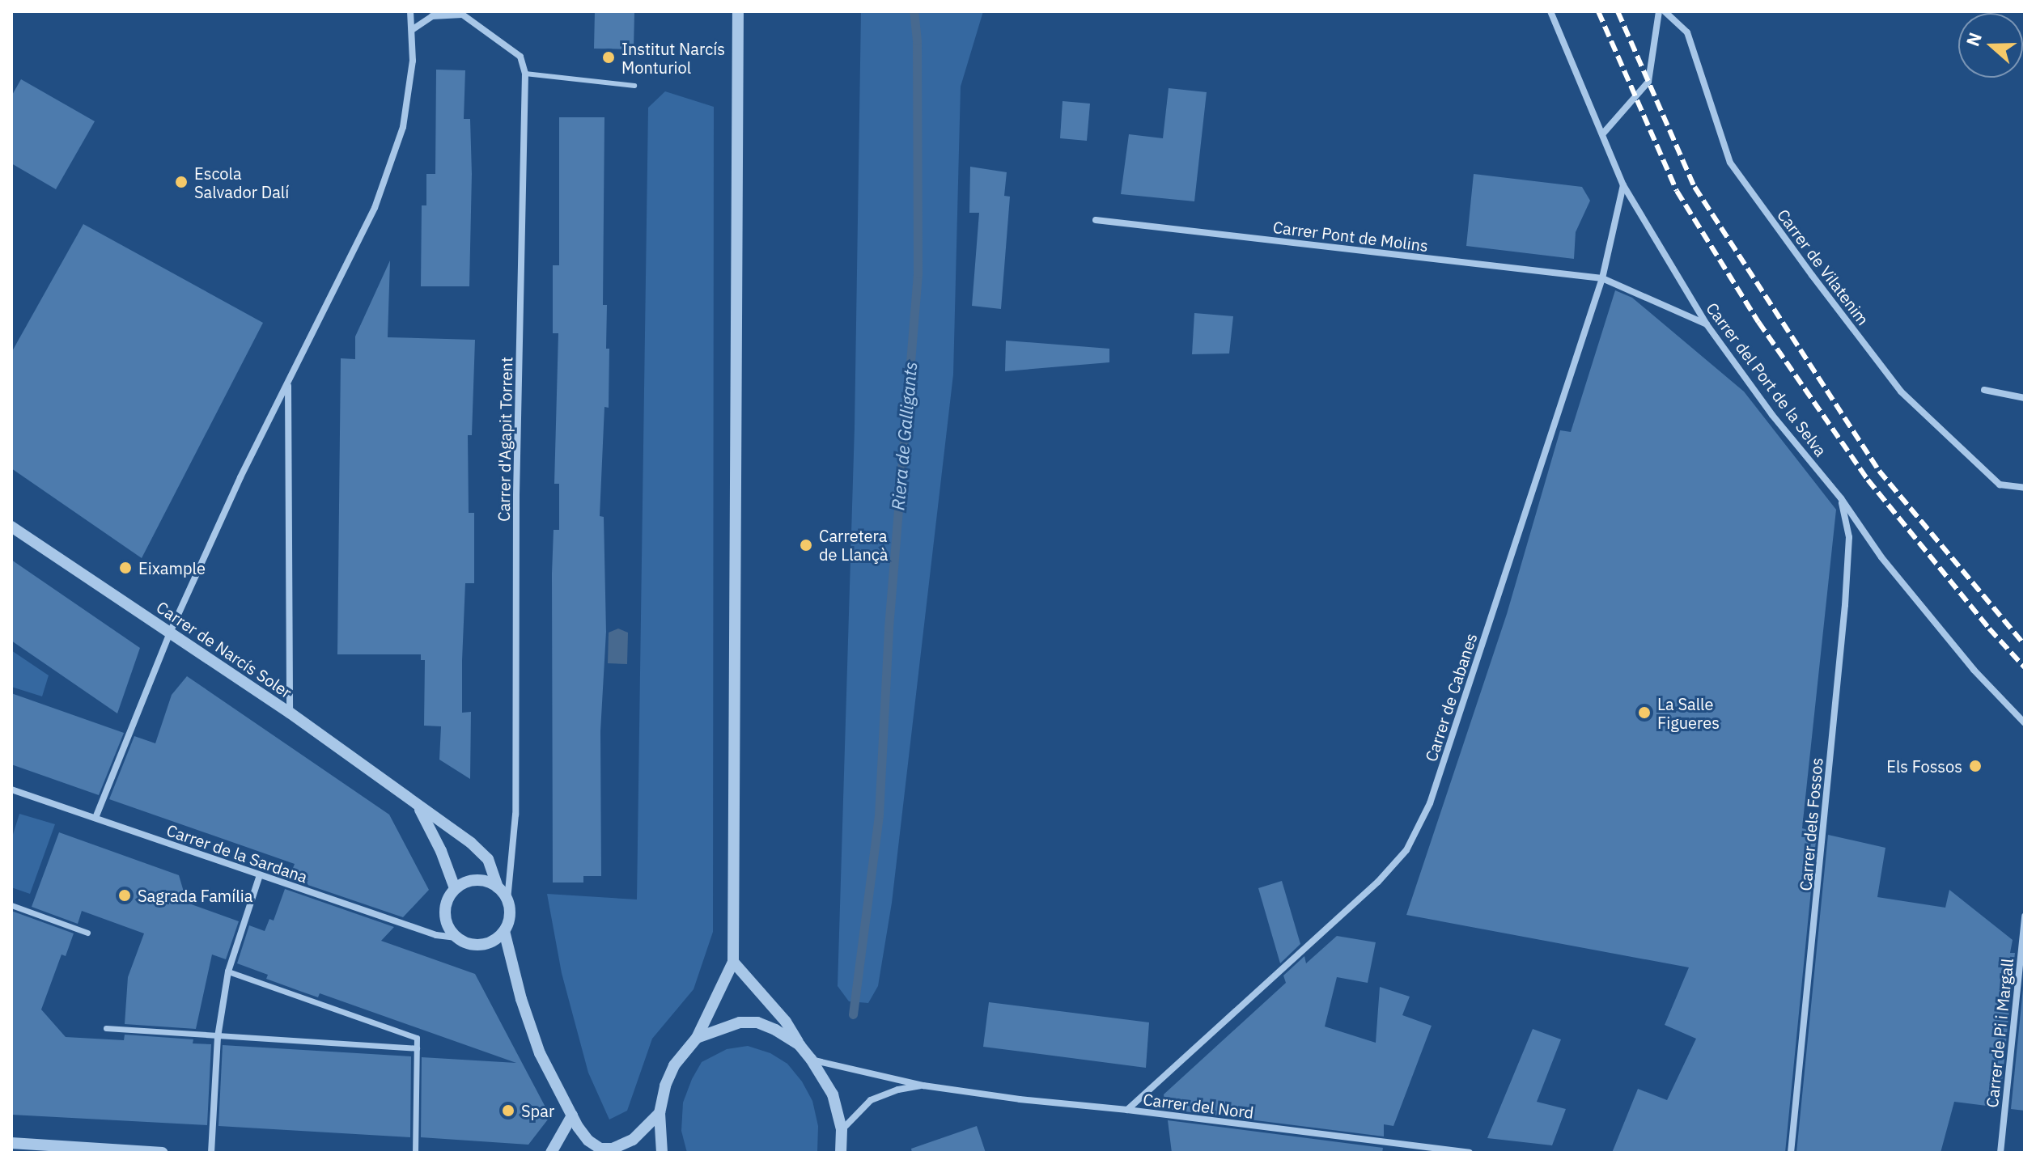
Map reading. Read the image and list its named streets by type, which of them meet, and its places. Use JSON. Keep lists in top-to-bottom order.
{
  "streets": {
    "street": [
      "Carrer Pont de Molins",
      "Carrer de Vilatenim",
      "Carrer del Port de la Selva",
      "Carrer d'Agapit Torrent",
      "Carrer de Narcís Soler",
      "Carrer de Cabanes",
      "Carrer dels Fossos",
      "Carrer de la Sardana",
      "Carrer de Pi i Margall",
      "Carrer del Nord"
    ]
  },
  "crossings": [
    ["Carrer Pont de Molins", "Carrer del Port de la Selva"],
    ["Carrer Pont de Molins", "Carrer de Cabanes"],
    ["Carrer del Port de la Selva", "Carrer de Cabanes"],
    ["Carrer del Port de la Selva", "Carrer dels Fossos"],
    ["Carrer d'Agapit Torrent", "Carrer de Narcís Soler"],
    ["Carrer d'Agapit Torrent", "Carrer de la Sardana"],
    ["Carrer de Narcís Soler", "Carrer de la Sardana"],
    ["Carrer de Cabanes", "Carrer del Nord"]
  ],
  "water": ["Riera de Galligants"],
  "places": [
    "Institut Narcís Monturiol",
    "Escola Salvador Dalí",
    "Carretera de Llançà",
    "Eixample",
    "La Salle Figueres",
    "Els Fossos",
    "Sagrada Família",
    "Spar"
  ],
  "north": "left"
}
